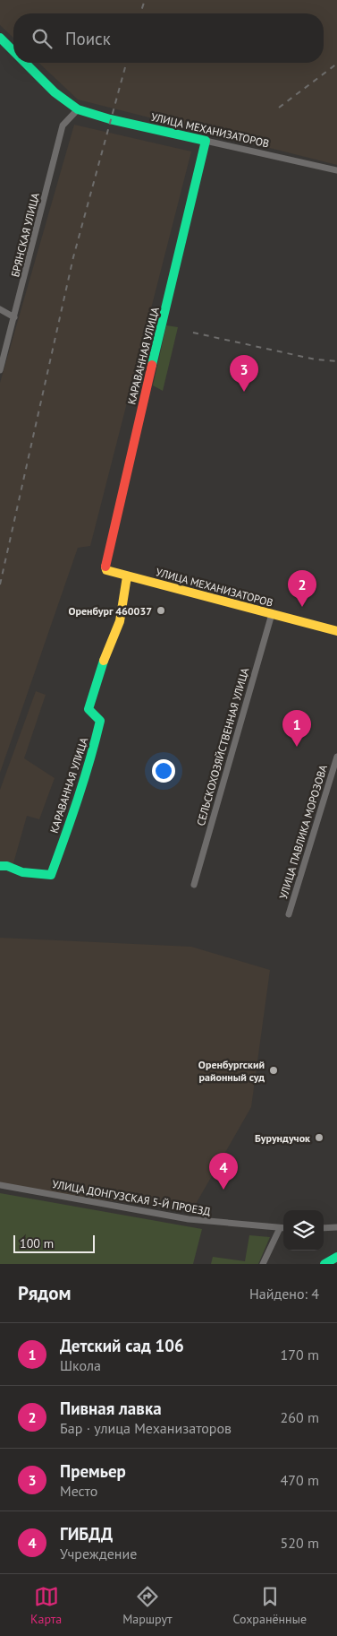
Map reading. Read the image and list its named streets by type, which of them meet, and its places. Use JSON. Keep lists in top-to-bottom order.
{
  "streets": {
    "main road": ["УЛИЦА МЕХАНИЗАТОРОВ", "КАРАВАННАЯ УЛИЦА"],
    "street": [
      "БРЯНСКАЯ УЛИЦА",
      "СЕЛЬСКОХОЗЯЙСТВЕННАЯ УЛИЦА",
      "УЛИЦА ПАВЛИКА МОРОЗОВА",
      "УЛИЦА ДОНГУЗСКАЯ 5-Й ПРОЕЗД"
    ]
  },
  "crossings": [
    ["УЛИЦА МЕХАНИЗАТОРОВ", "БРЯНСКАЯ УЛИЦА"],
    ["УЛИЦА МЕХАНИЗАТОРОВ", "КАРАВАННАЯ УЛИЦА"],
    ["УЛИЦА МЕХАНИЗАТОРОВ", "СЕЛЬСКОХОЗЯЙСТВЕННАЯ УЛИЦА"]
  ],
  "places": ["Оренбург 460037", "Оренбургский районный суд", "Бурундучок"],
  "scale_bar": "100 m",
  "page": {
    "search": "Поиск",
    "pins": [
      "3",
      "2",
      "1",
      "4"
    ],
    "scale": "100 m",
    "heading": ["Рядом", "Найдено: 4"],
    "list": [
      {
        "mark": "1",
        "name": "Детский сад 106",
        "note": "Школа",
        "value": "170 m"
      },
      {
        "mark": "2",
        "name": "Пивная лавка",
        "note": "Бар · улица Механизаторов",
        "value": "260 m"
      },
      {
        "mark": "3",
        "name": "Премьер",
        "note": "Место",
        "value": "470 m"
      },
      {
        "mark": "4",
        "name": "ГИБДД",
        "note": "Учреждение",
        "value": "520 m"
      }
    ],
    "nav": ["Карта", "Маршрут", "Сохранённые"]
  }
}
